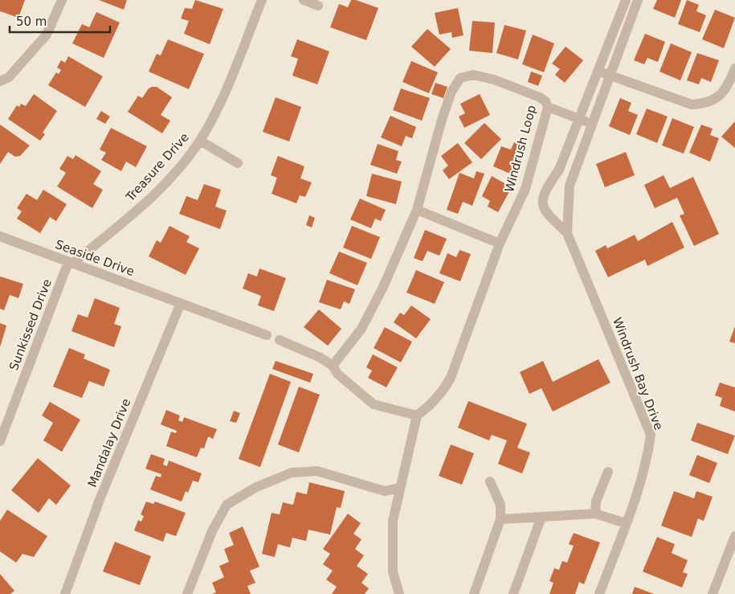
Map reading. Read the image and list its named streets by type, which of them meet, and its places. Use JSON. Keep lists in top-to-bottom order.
{
  "streets": {
    "street": [
      "Windrush Loop",
      "Treasure Drive",
      "Seaside Drive",
      "Sunkissed Drive",
      "Windrush Bay Drive",
      "Mandalay Drive"
    ]
  },
  "crossings": [
    ["Treasure Drive", "Seaside Drive"],
    ["Treasure Drive", "Sunkissed Drive"],
    ["Seaside Drive", "Sunkissed Drive"],
    ["Seaside Drive", "Mandalay Drive"]
  ],
  "scale_bar": "50 m"
}
